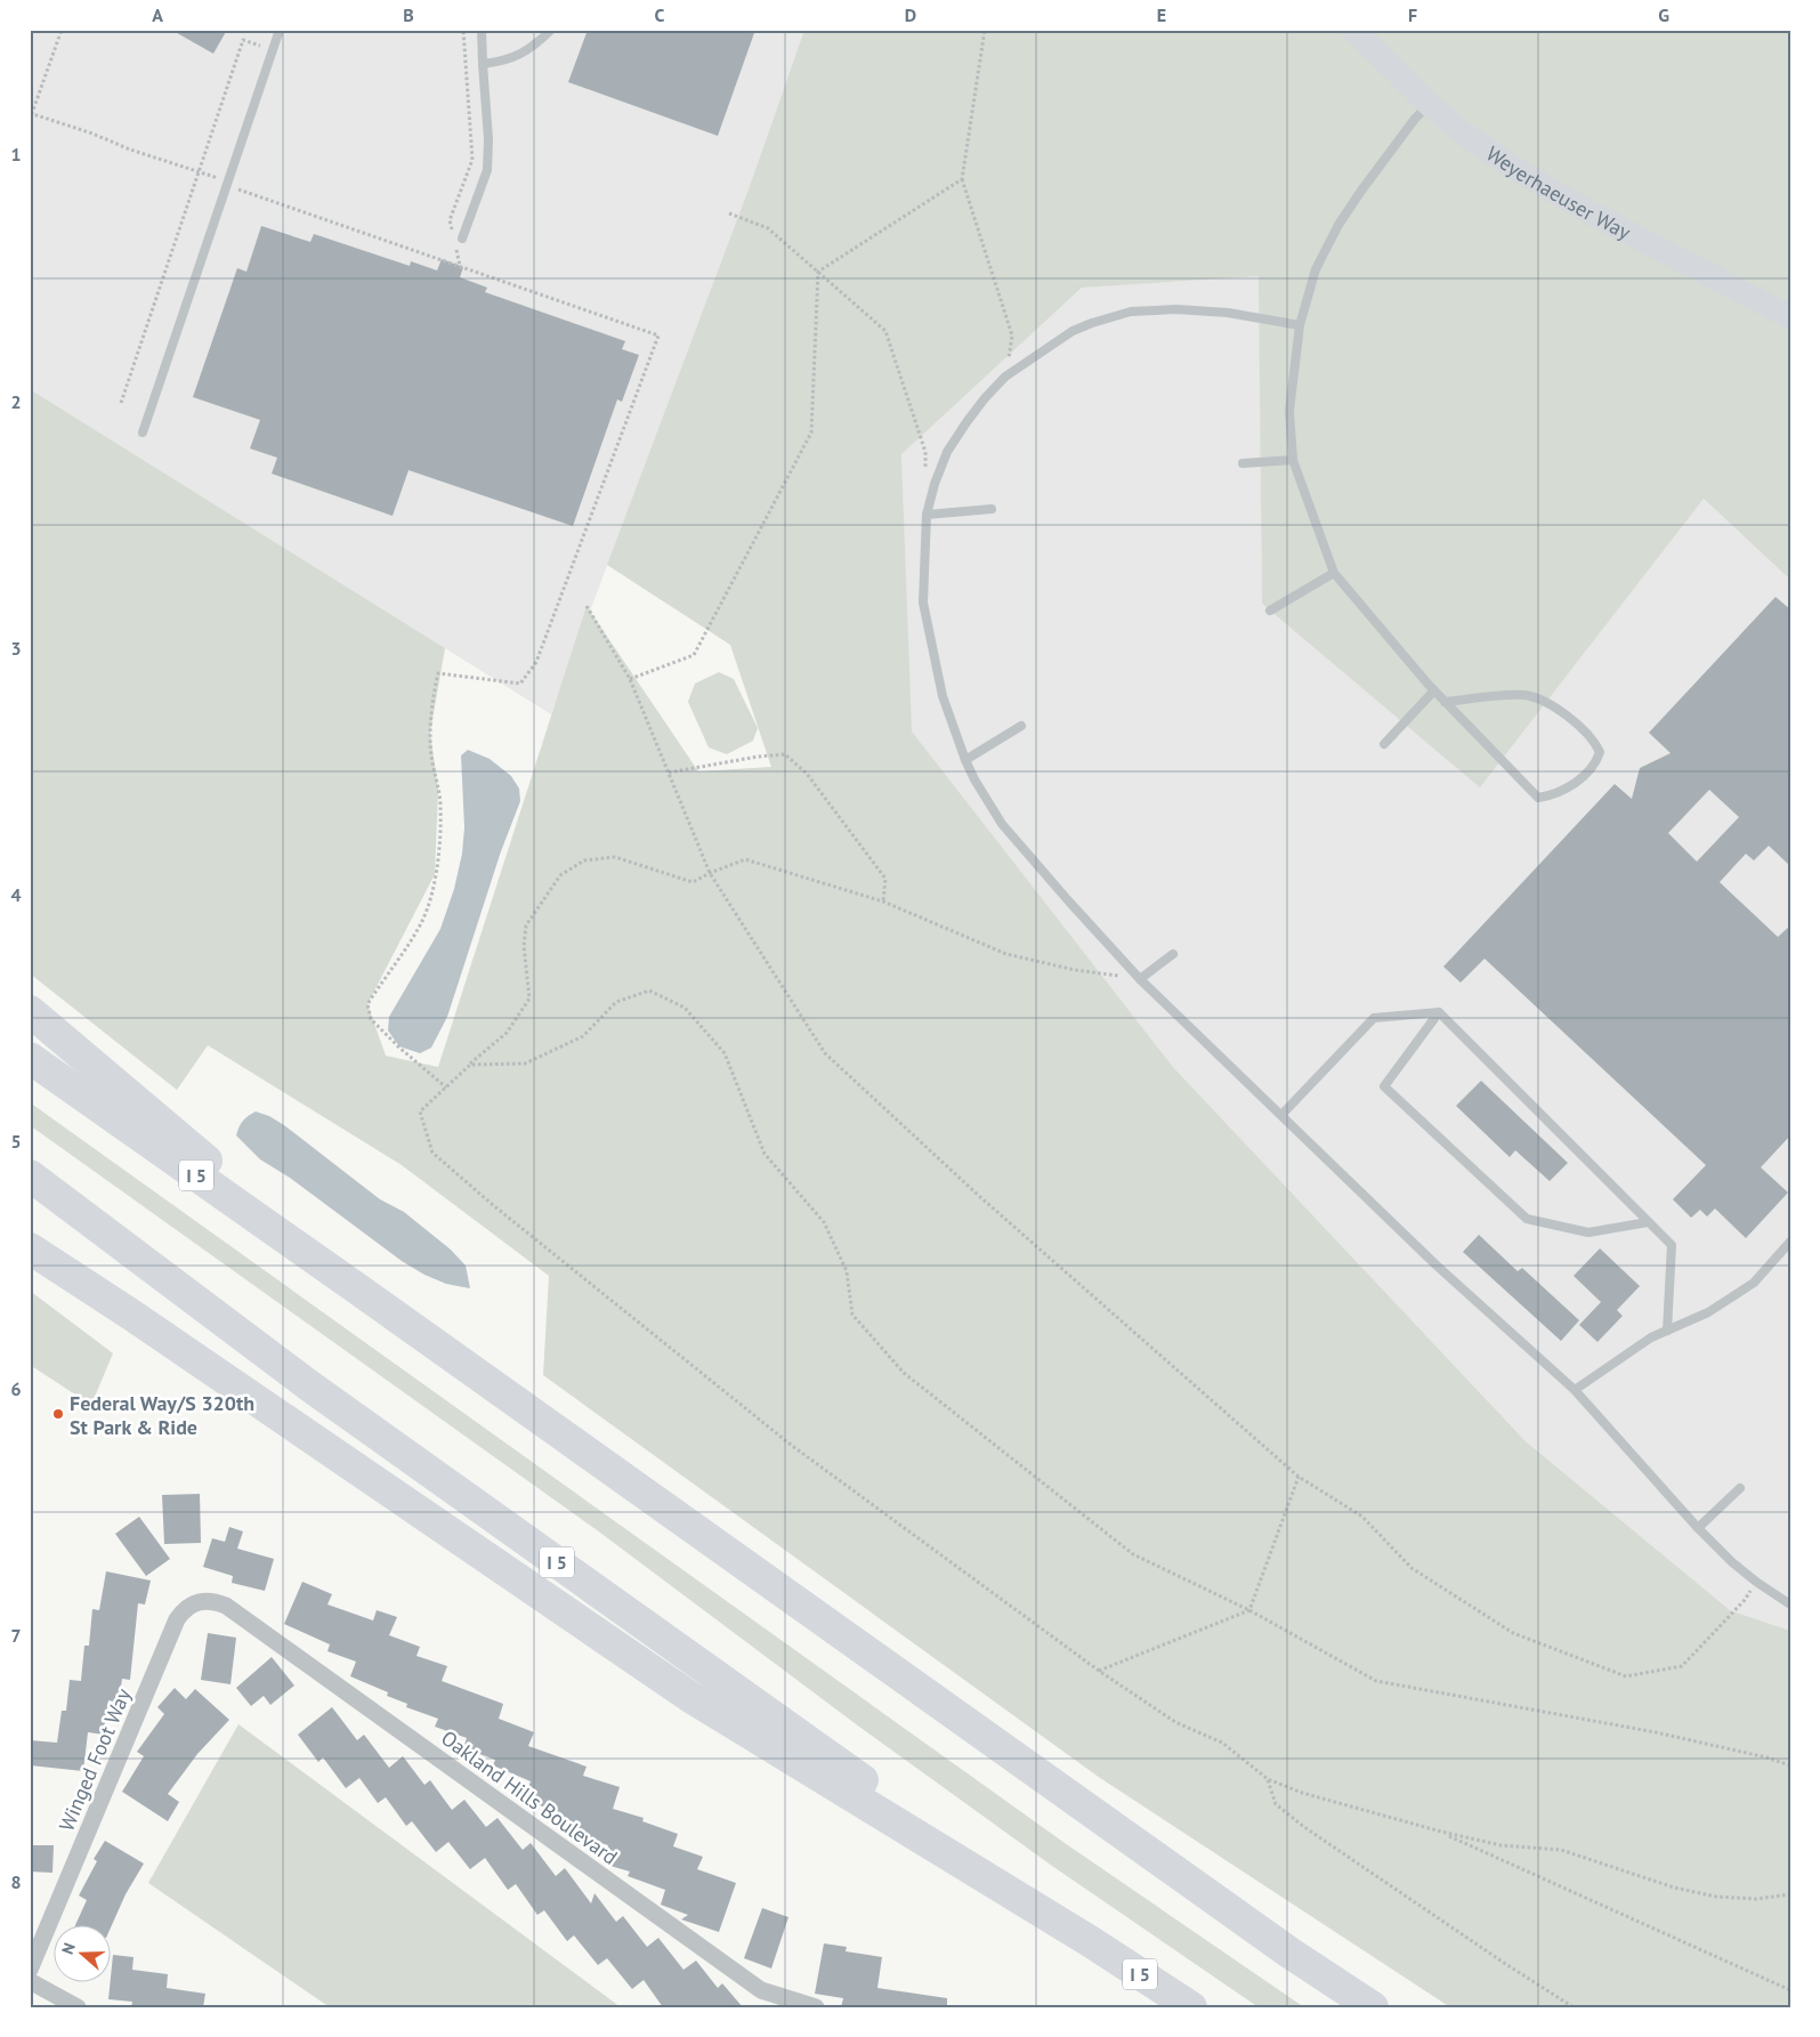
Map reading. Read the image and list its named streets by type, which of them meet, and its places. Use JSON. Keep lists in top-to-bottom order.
{
  "streets": {
    "highway": ["I 5"],
    "street": ["Weyerhaeuser Way", "Winged Foot Way", "Oakland Hills Boulevard"]
  },
  "crossings": [
    ["Winged Foot Way", "Oakland Hills Boulevard"]
  ],
  "places": ["Federal Way/S 320th St Park & Ride"],
  "north": "left",
  "grid": {
    "columns": [
      "A",
      "B",
      "C",
      "D",
      "E",
      "F",
      "G"
    ],
    "rows": [
      "1",
      "2",
      "3",
      "4",
      "5",
      "6",
      "7",
      "8"
    ]
  }
}
